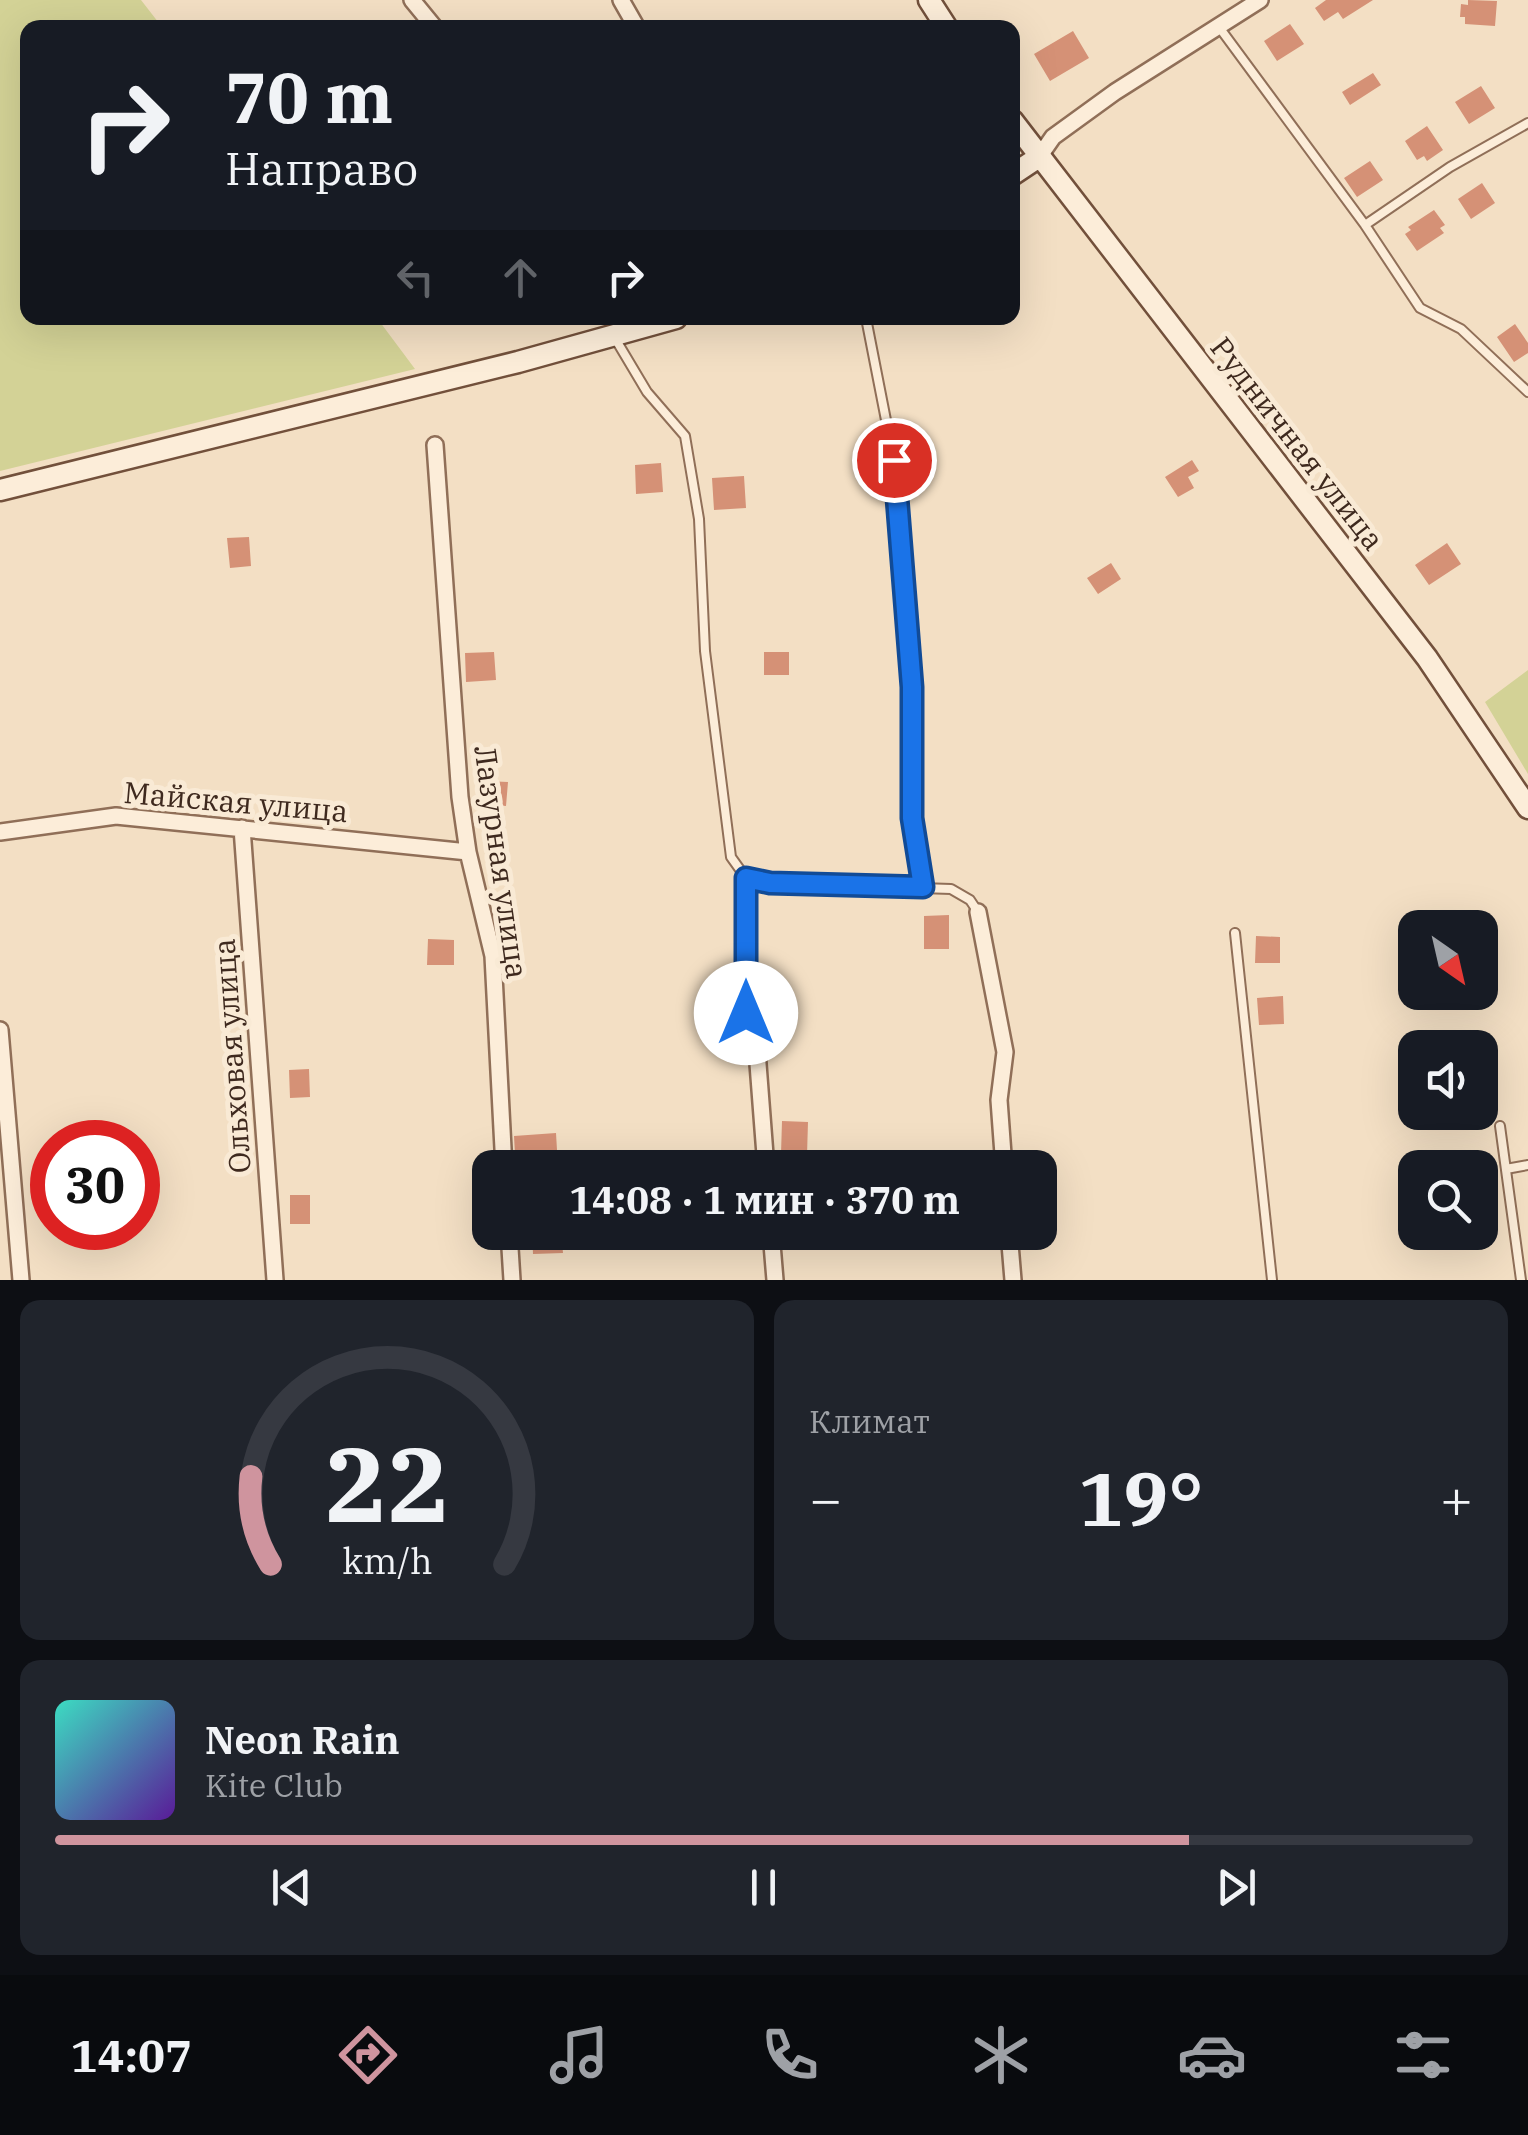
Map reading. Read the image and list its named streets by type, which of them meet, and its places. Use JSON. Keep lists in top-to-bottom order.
{
  "streets": {
    "main road": ["Рудничная улица"],
    "street": ["Майская улица", "Лазурная улица", "Ольховая улица"]
  },
  "crossings": [
    ["Майская улица", "Лазурная улица"],
    ["Майская улица", "Ольховая улица"]
  ],
  "north": "bottom right",
  "page": {
    "turn": ["70 m", "Направо"],
    "limit": "30",
    "trip": "14:08 · 1 мин · 370 m",
    "tile": "Климат",
    "heat": ["−", "19°", "+"],
    "song": ["Neon Rain", "Kite Club"],
    "tabs": "14:07",
    "gauge": ["22", "km/h"]
  }
}
